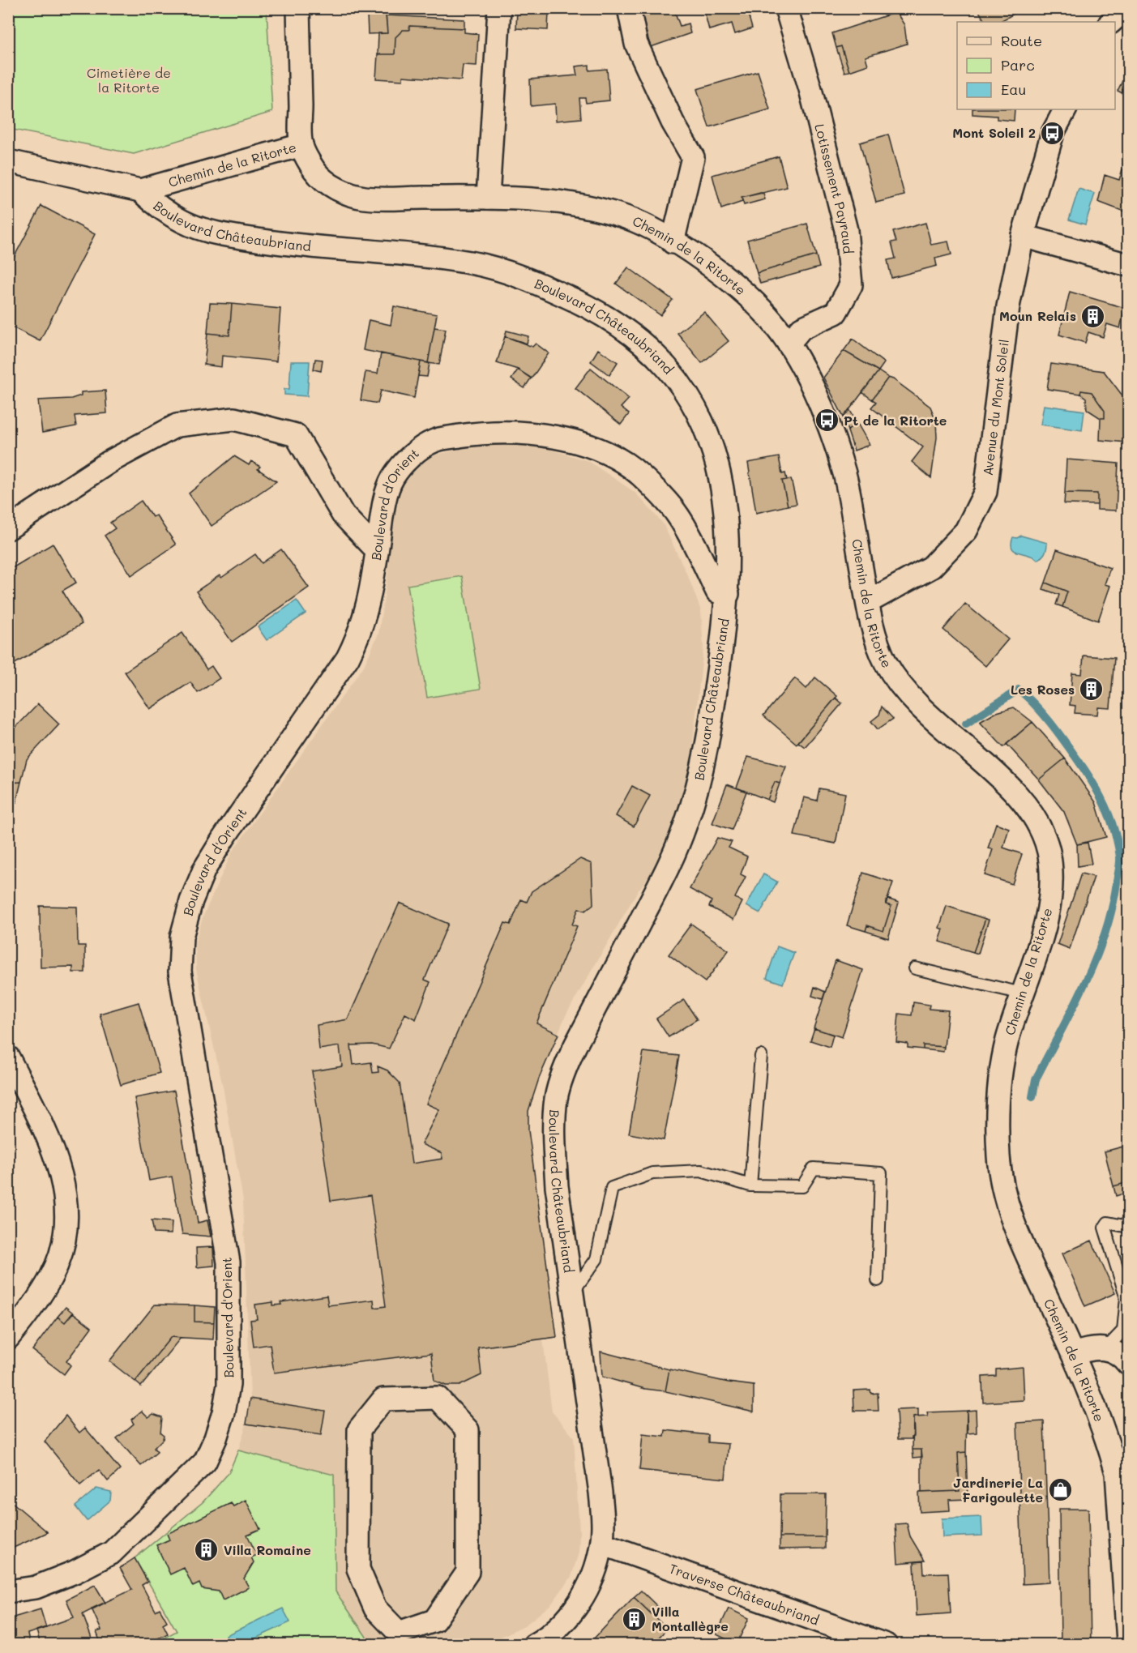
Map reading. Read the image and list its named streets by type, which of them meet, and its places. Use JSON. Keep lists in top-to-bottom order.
{
  "streets": {
    "street": [
      "Chemin de la Ritorte",
      "Lotissement Payraud",
      "Boulevard Châteaubriand",
      "Avenue du Mont Soleil",
      "Boulevard d'Orient",
      "Traverse Châteaubriand"
    ]
  },
  "crossings": [
    ["Chemin de la Ritorte", "Lotissement Payraud"],
    ["Chemin de la Ritorte", "Boulevard Châteaubriand"],
    ["Chemin de la Ritorte", "Avenue du Mont Soleil"],
    ["Boulevard Châteaubriand", "Boulevard d'Orient"],
    ["Boulevard Châteaubriand", "Traverse Châteaubriand"]
  ],
  "parks": ["Cimetière de la Ritorte"],
  "places": {
    "bus stop": ["Mont Soleil 2", "Pt de la Ritorte"],
    "building": [
      "Moun Relais",
      "Les Roses",
      "Villa Romaine",
      "Villa Montallègre"
    ],
    "shop": ["Jardinerie La Farigoulette"]
  },
  "legend": ["Route", "Parc", "Eau"]
}
